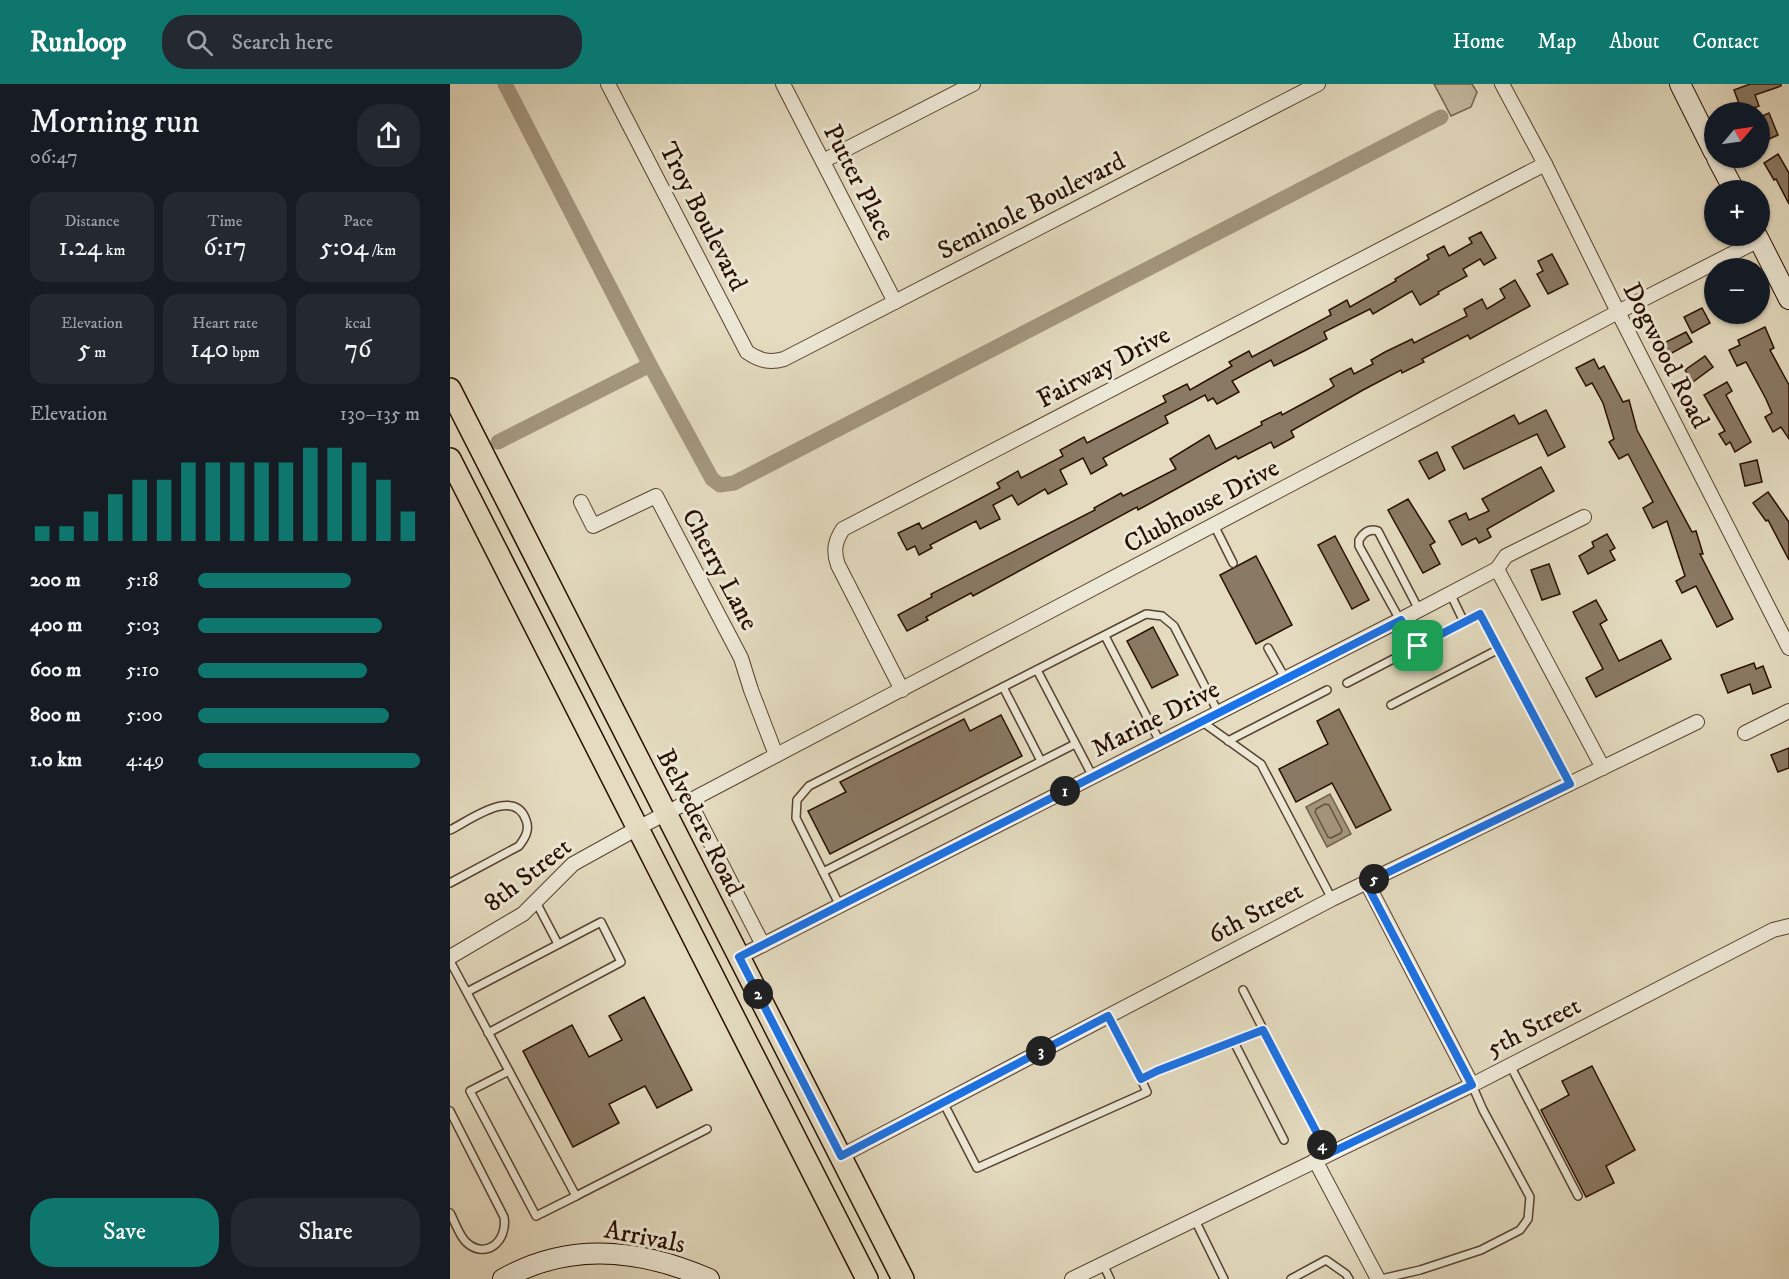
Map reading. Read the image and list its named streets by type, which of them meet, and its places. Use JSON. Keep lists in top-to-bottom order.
{
  "streets": {
    "main road": ["Belvedere Road"],
    "street": [
      "Putter Place",
      "Seminole Boulevard",
      "Troy Boulevard",
      "Dogwood Road",
      "Fairway Drive",
      "Clubhouse Drive",
      "Cherry Lane",
      "Marine Drive",
      "8th Street",
      "6th Street",
      "5th Street",
      "Arrivals"
    ]
  },
  "crossings": [
    ["Putter Place", "Seminole Boulevard"],
    ["Seminole Boulevard", "Troy Boulevard"],
    ["Dogwood Road", "Fairway Drive"],
    ["Dogwood Road", "Clubhouse Drive"],
    ["Fairway Drive", "Clubhouse Drive"],
    ["Clubhouse Drive", "Cherry Lane"],
    ["Clubhouse Drive", "Belvedere Road"],
    ["Clubhouse Drive", "8th Street"],
    ["Marine Drive", "Belvedere Road"],
    ["Belvedere Road", "8th Street"],
    ["Belvedere Road", "6th Street"]
  ],
  "north": "top right",
  "page": {
    "header": "Runloop",
    "search": "Search here",
    "nav": [
      "Home",
      "Map",
      "About",
      "Contact"
    ],
    "heading": ["Morning run", "06:47"],
    "map_buttons": ["+", "−"],
    "stats": [
      ["Distance", "1.24 km"],
      ["Time", "6:17"],
      ["Pace", "5:04 /km"],
      ["Elevation", "5 m"],
      ["Heart rate", "140 bpm"],
      ["kcal", "76"]
    ],
    "chart": ["Elevation", "130–135 m"],
    "list": [
      {
        "name": "200 m",
        "note": "5:18"
      },
      {
        "name": "400 m",
        "note": "5:03"
      },
      {
        "name": "600 m",
        "note": "5:10"
      },
      {
        "name": "800 m",
        "note": "5:00"
      },
      {
        "name": "1.0 km",
        "note": "4:49"
      }
    ],
    "pins": [
      "1",
      "5",
      "2",
      "3",
      "4"
    ],
    "buttons": ["Save", "Share"]
  }
}
